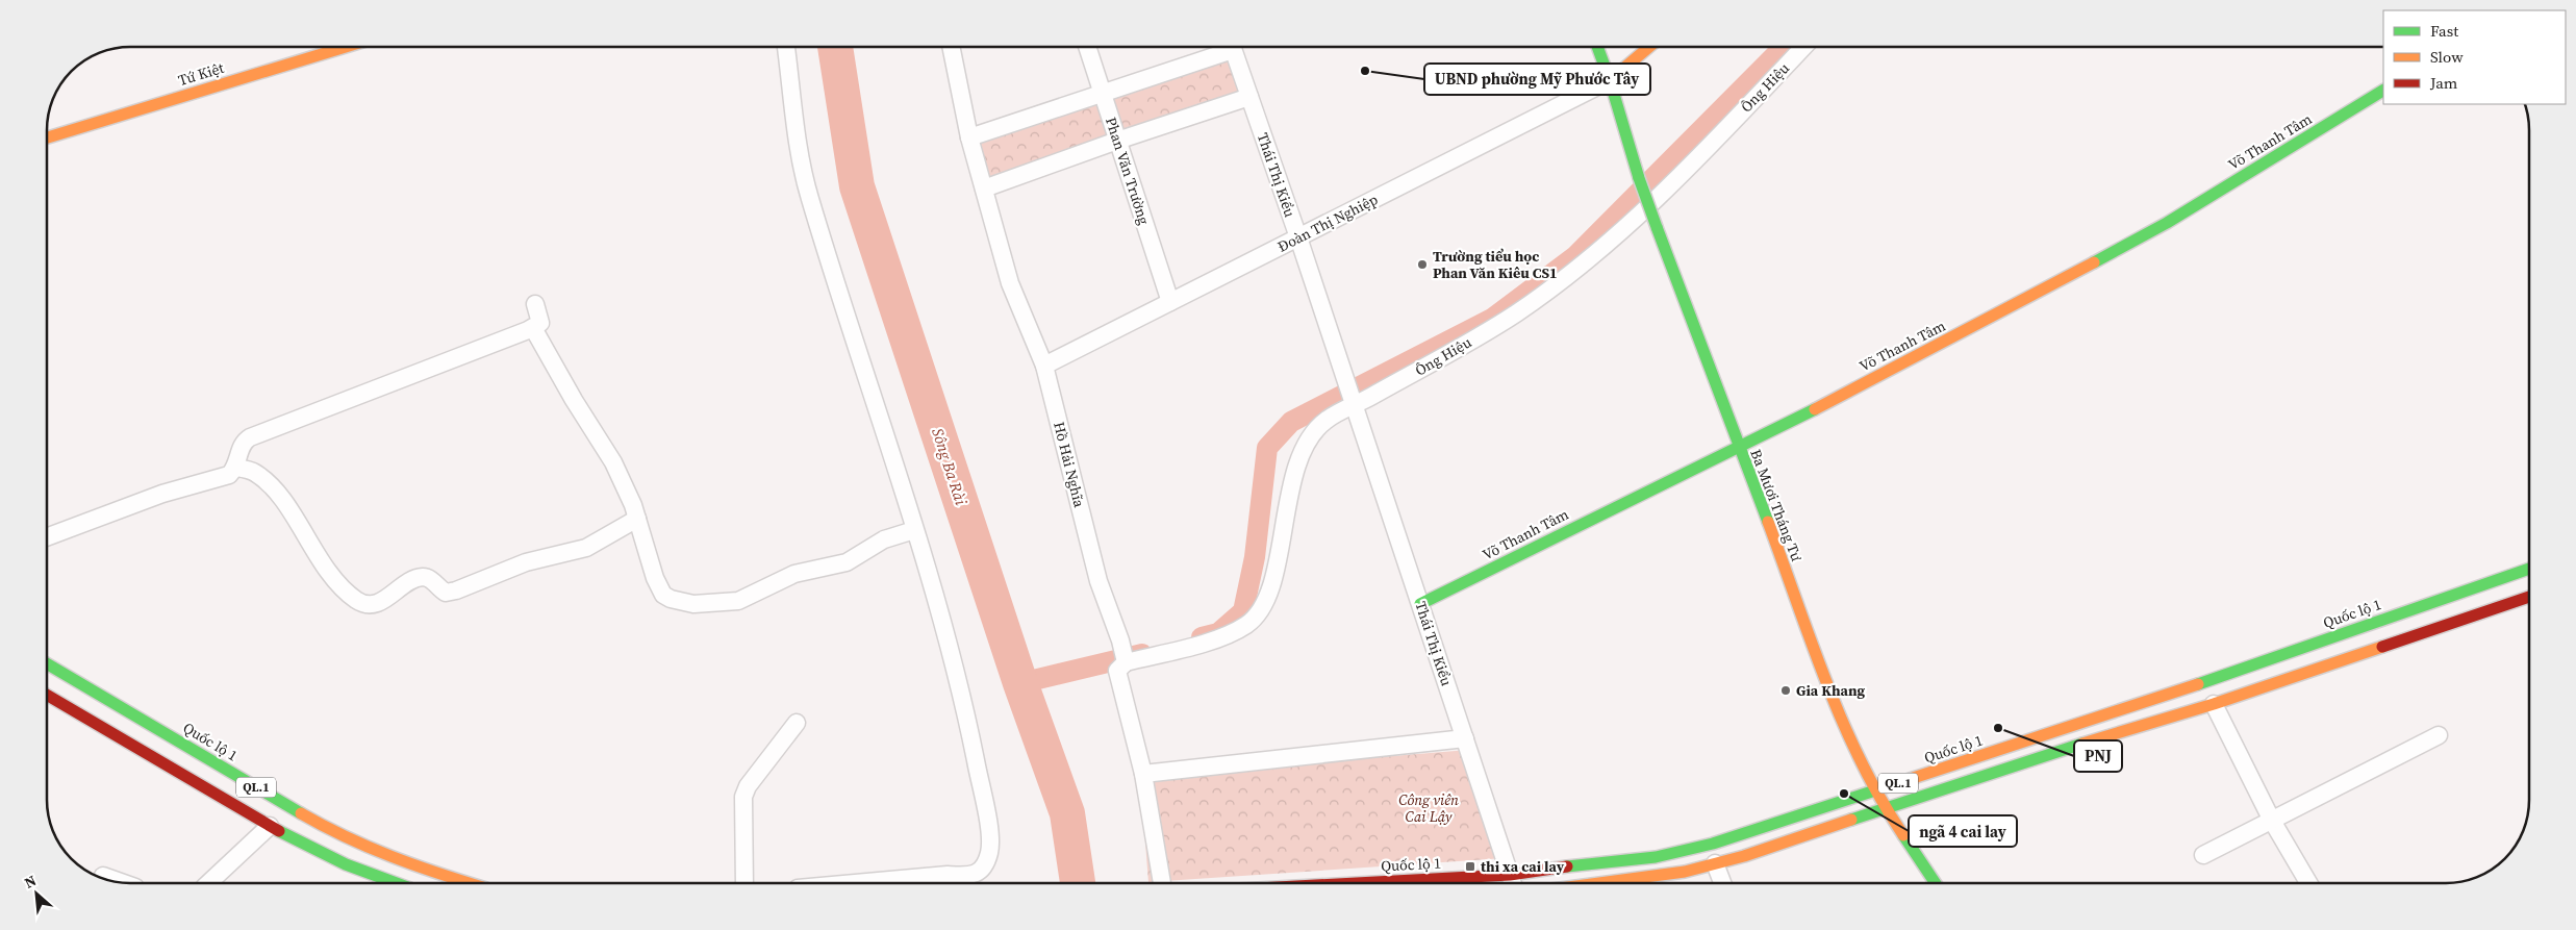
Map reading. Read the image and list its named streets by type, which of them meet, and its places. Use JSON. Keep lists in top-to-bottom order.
{
  "streets": {
    "main road": [
      "Tứ Kiệt",
      "Võ Thanh Tâm",
      "Ba Mươi Tháng Tư",
      "Quốc lộ 1",
      "QL.1"
    ],
    "street": [
      "Ông Hiệu",
      "Phan Văn Trường",
      "Thái Thị Kiểu",
      "Đoàn Thị Nghiệp",
      "Hồ Hải Nghĩa"
    ]
  },
  "crossings": [
    ["Ông Hiệu", "Thái Thị Kiểu"],
    ["Ông Hiệu", "Hồ Hải Nghĩa"],
    ["Võ Thanh Tâm", "Thái Thị Kiểu"],
    ["Võ Thanh Tâm", "Ba Mươi Tháng Tư"],
    ["Phan Văn Trường", "Đoàn Thị Nghiệp"],
    ["Thái Thị Kiểu", "Đoàn Thị Nghiệp"],
    ["Thái Thị Kiểu", "Quốc lộ 1"],
    ["Đoàn Thị Nghiệp", "Hồ Hải Nghĩa"],
    ["Đoàn Thị Nghiệp", "Ba Mươi Tháng Tư"],
    ["Ba Mươi Tháng Tư", "Quốc lộ 1"],
    ["Ba Mươi Tháng Tư", "QL.1"]
  ],
  "water": ["Sông Ba Rài"],
  "parks": ["Công viên Cai Lậy"],
  "places": {
    "other": [
      "UBND phường Mỹ Phước Tây",
      "Trường tiểu học Phan Văn Kiêu CS1",
      "Gia Khang",
      "PNJ",
      "ngã 4 cai lay"
    ],
    "transit": ["thi xa cai lay"]
  },
  "legend": ["Fast", "Slow", "Jam"],
  "north": "top left"
}
